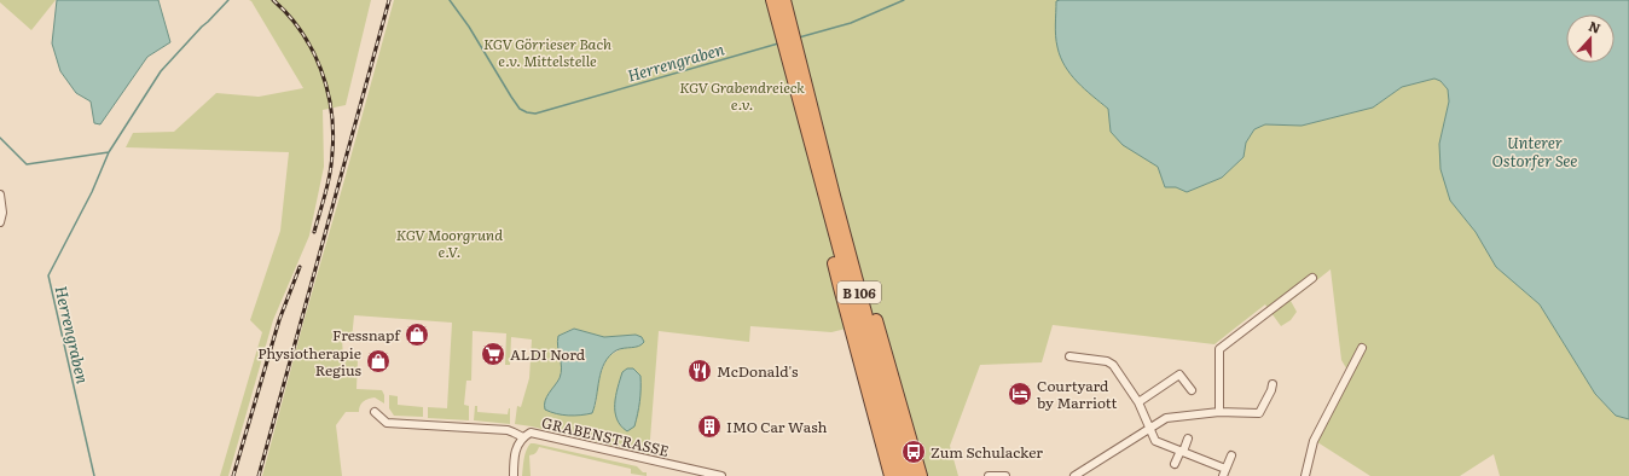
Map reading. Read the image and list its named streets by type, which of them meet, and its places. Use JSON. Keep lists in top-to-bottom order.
{
  "streets": {
    "highway": ["B 106"],
    "street": ["GRABENSTRASSE"]
  },
  "water": ["Herrengraben", "Unterer Ostorfer See"],
  "parks": ["KGV Görrieser Bach e.v. Mittelstelle", "KGV Grabendreieck e.v.", "KGV Moorgrund e.V."],
  "places": {
    "shop": ["Fressnapf", "Physiotherapie Regius"],
    "supermarket": ["ALDI Nord"],
    "restaurant": ["McDonald's"],
    "hotel": ["Courtyard by Marriott"],
    "building": ["IMO Car Wash"],
    "bus stop": ["Zum Schulacker"]
  },
  "north": "top"
}
